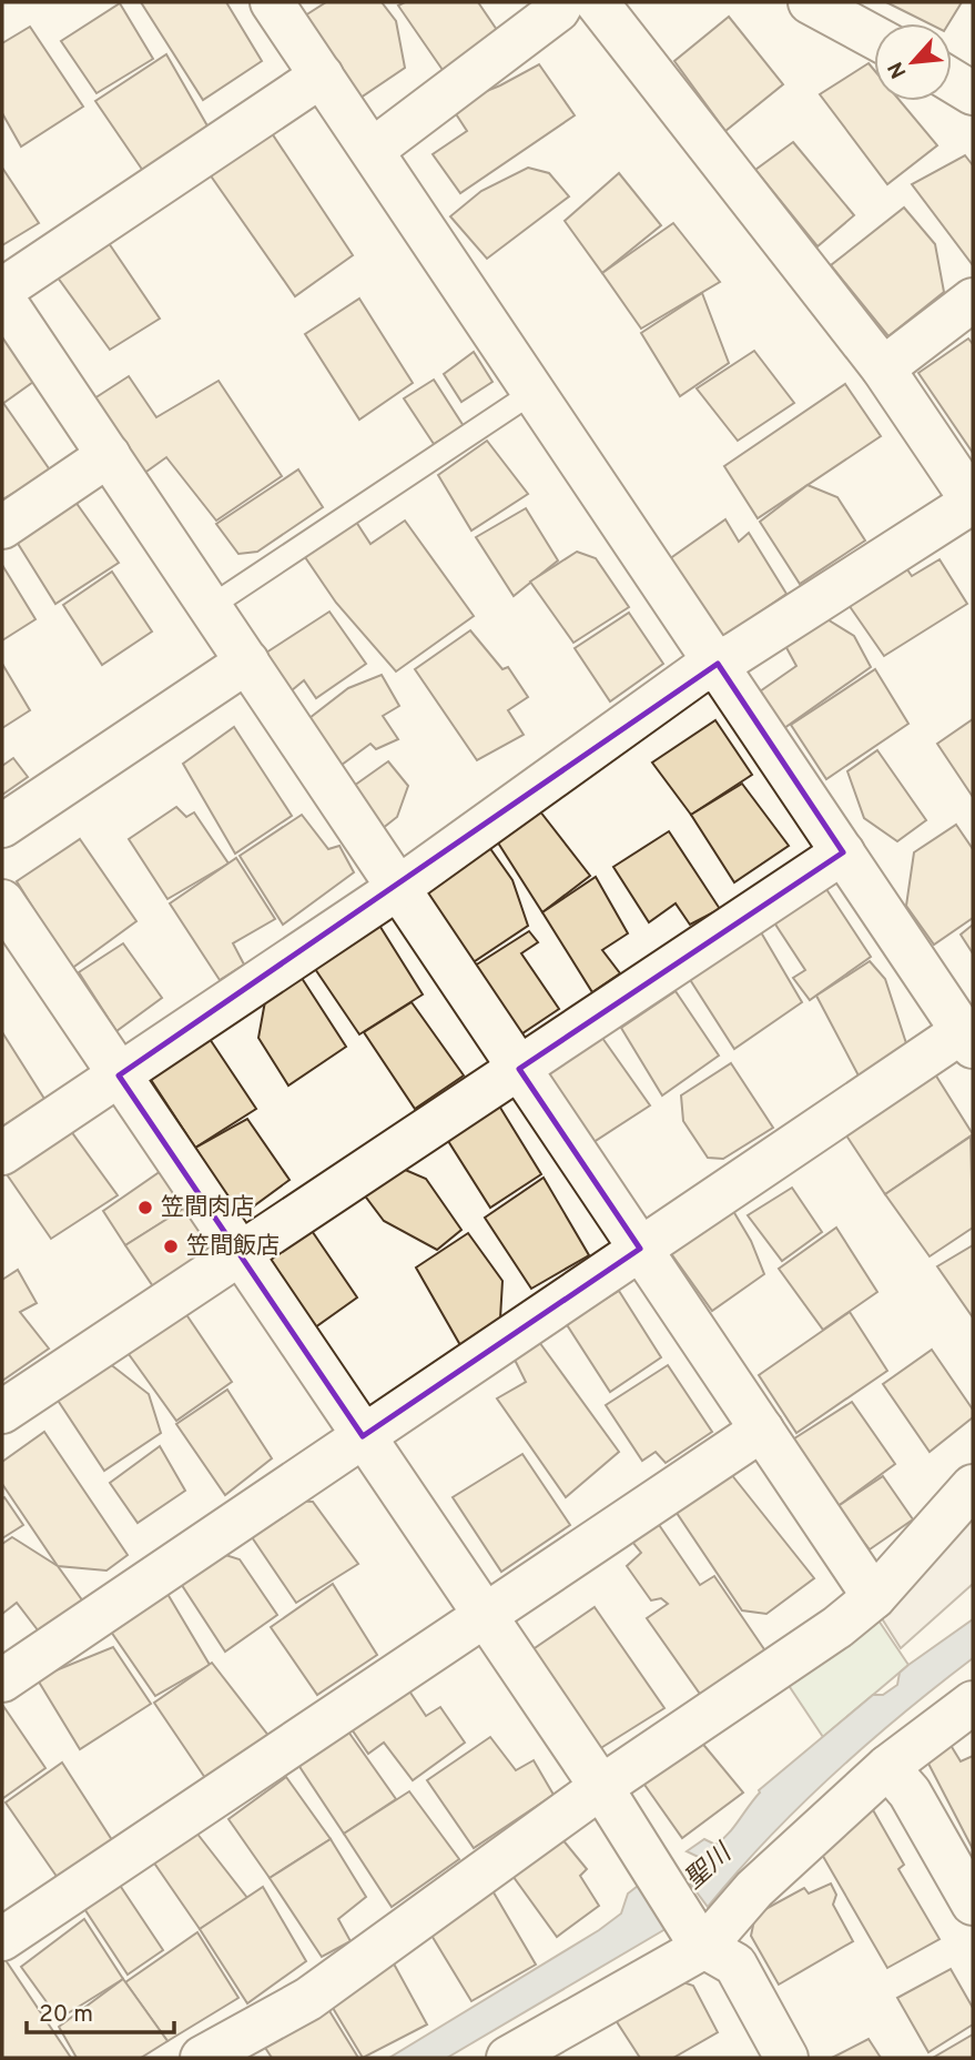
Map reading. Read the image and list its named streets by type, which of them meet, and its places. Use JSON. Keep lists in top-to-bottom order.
{
  "water": ["聖川"],
  "places": ["笠間肉店", "笠間飯店"],
  "scale_bar": "20 m",
  "north": "bottom left"
}
